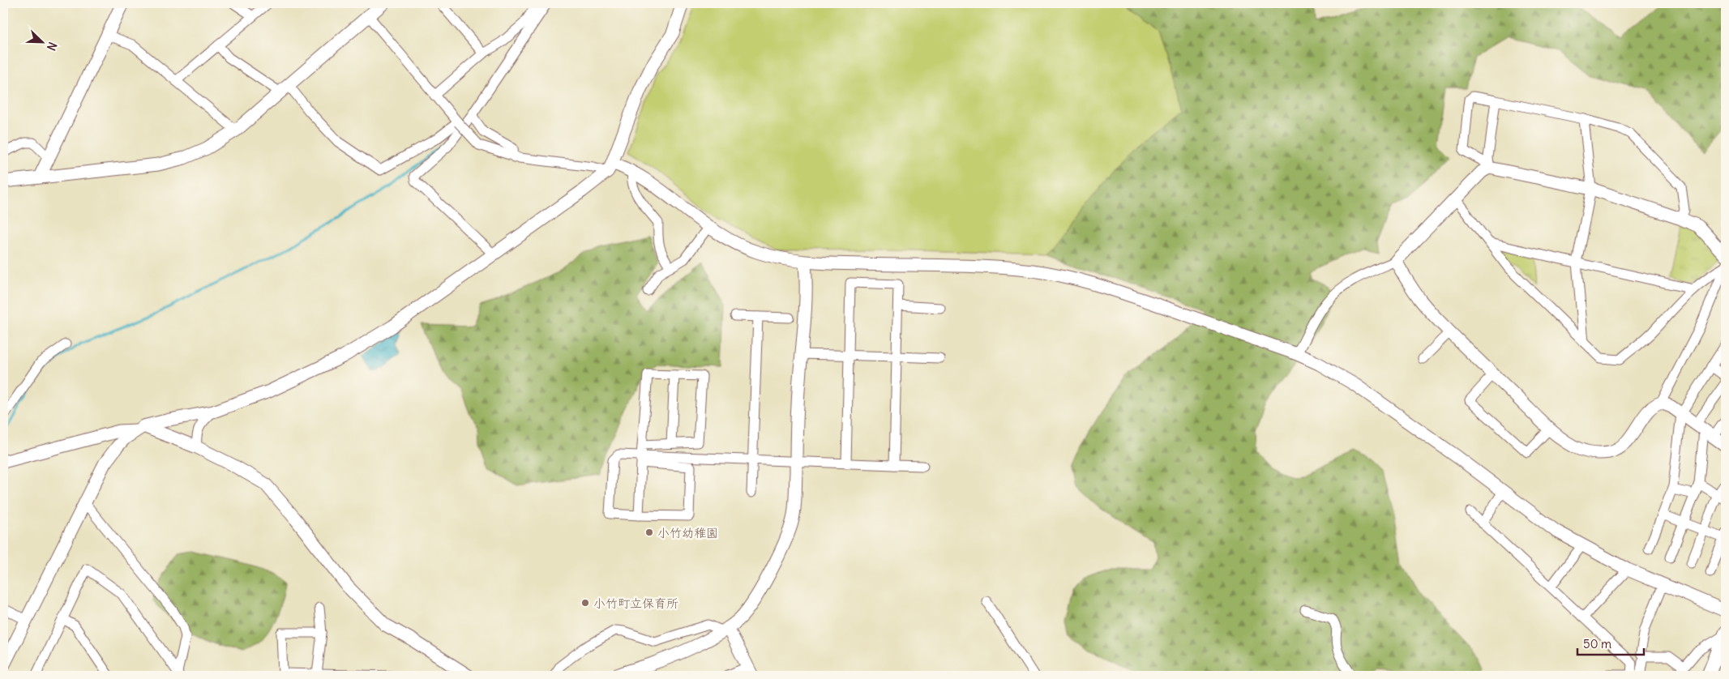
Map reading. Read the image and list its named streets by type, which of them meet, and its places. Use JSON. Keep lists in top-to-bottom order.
{
  "places": ["小竹幼稚園", "小竹町立保育所"],
  "scale_bar": "50 m",
  "north": "bottom right"
}
